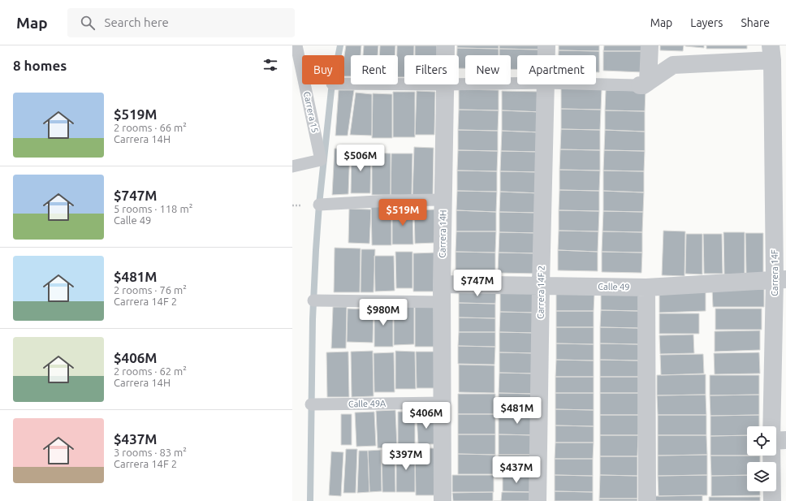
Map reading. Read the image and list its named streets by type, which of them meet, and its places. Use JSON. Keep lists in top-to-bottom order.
{
  "streets": {
    "street": [
      "Carrera 14H",
      "Carrera 14F",
      "Calle 49",
      "Carrera 14F 2"
    ],
    "lane": ["Carrera 15", "Calle 49A"]
  },
  "crossings": [
    ["Carrera 14H", "Calle 49"],
    ["Carrera 14H", "Calle 49A"],
    ["Carrera 14F", "Calle 49"],
    ["Calle 49", "Carrera 14F 2"]
  ],
  "page": {
    "header": "Map",
    "search": "Search here",
    "nav": ["Map", "Layers", "Share"],
    "heading": "8 homes",
    "chip": [
      "Buy",
      "Rent",
      "Filters",
      "New",
      "Apartment"
    ],
    "list": [
      {
        "name": "$519M",
        "note": "2 rooms · 66 m² · Carrera 14H"
      },
      {
        "name": "$747M",
        "note": "5 rooms · 118 m² · Calle 49"
      },
      {
        "name": "$481M",
        "note": "2 rooms · 76 m² · Carrera 14F 2"
      },
      {
        "name": "$406M",
        "note": "2 rooms · 62 m² · Carrera 14H"
      },
      {
        "name": "$437M",
        "note": "3 rooms · 83 m² · Carrera 14F 2"
      }
    ],
    "price": [
      "$506M",
      "$519M",
      "$747M",
      "$980M",
      "$481M",
      "$406M",
      "$397M",
      "$437M"
    ]
  }
}
